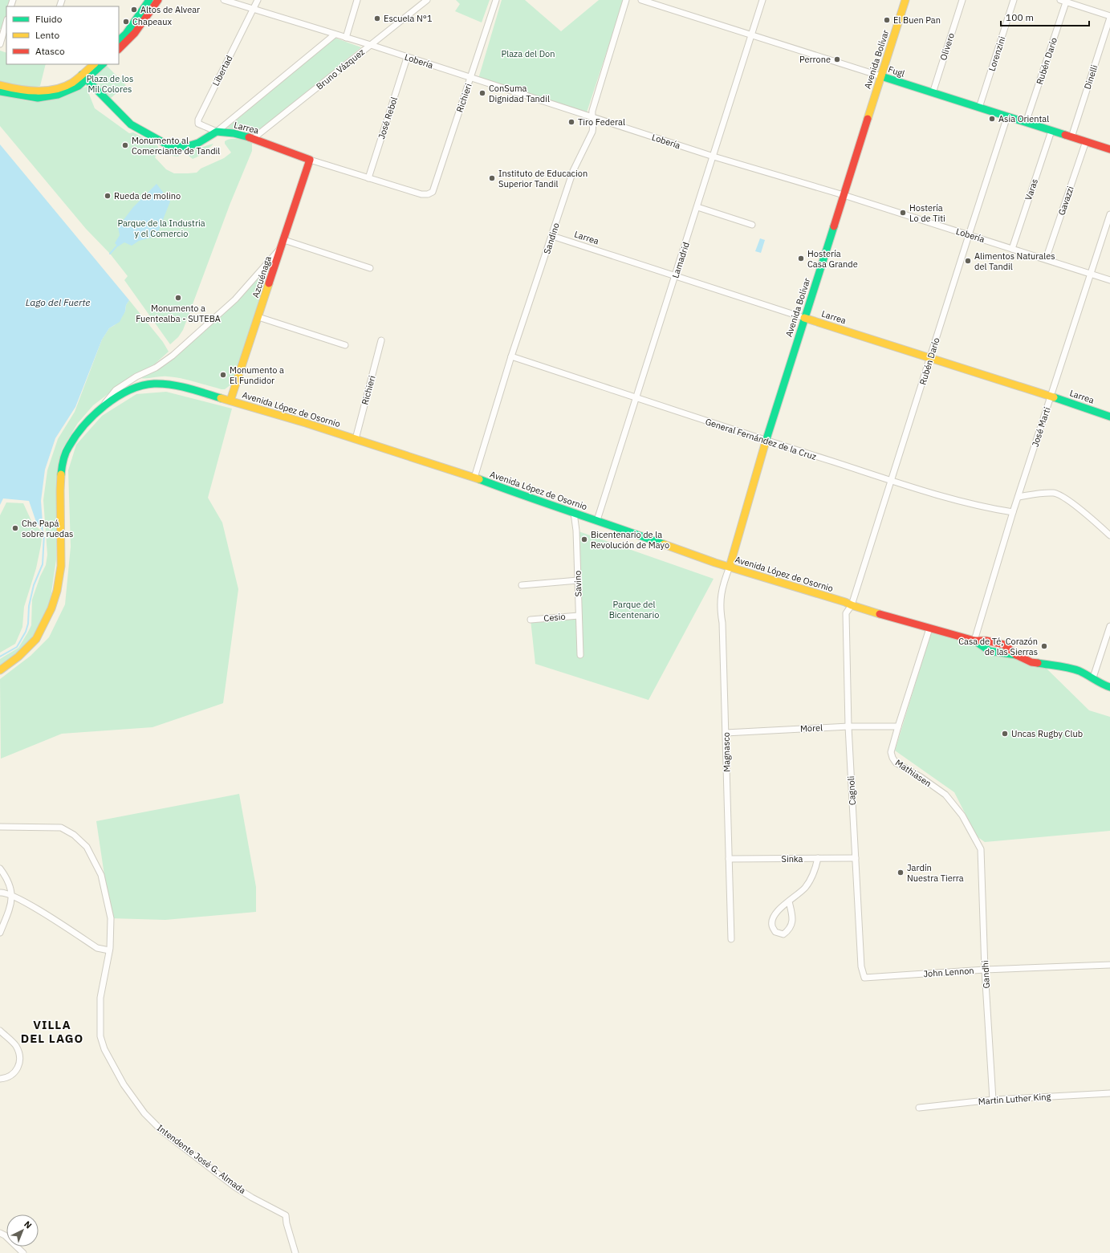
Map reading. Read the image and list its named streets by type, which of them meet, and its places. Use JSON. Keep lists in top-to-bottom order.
{
  "streets": {
    "main road": [
      "Avenida Bolívar",
      "Fugl",
      "Larrea",
      "Azcuénaga",
      "Avenida López de Osornio"
    ],
    "street": [
      "Olivero",
      "Lorenzini",
      "Lobería",
      "Rubén Darío",
      "Bruno Vázquez",
      "Libertad",
      "Dinelli",
      "Richieri",
      "José Rebol",
      "Varas",
      "Gavazzi",
      "Sandino",
      "Lamadrid",
      "José Martí",
      "General Fernández de la Cruz",
      "Savino",
      "Cesio",
      "Morel",
      "Magnasco",
      "Mathiasen",
      "Cagnoli",
      "Sinka",
      "John Lennon",
      "Gandhi",
      "Martin Luther King",
      "Intendente José G. Almada"
    ]
  },
  "crossings": [
    ["Olivero", "Fugl"],
    ["Lorenzini", "Fugl"],
    ["Avenida Bolívar", "Lobería"],
    ["Avenida Bolívar", "Fugl"],
    ["Avenida Bolívar", "Larrea"],
    ["Avenida Bolívar", "Avenida López de Osornio"],
    ["Avenida Bolívar", "General Fernández de la Cruz"],
    ["Avenida Bolívar", "Magnasco"],
    ["Lobería", "Rubén Darío"],
    ["Lobería", "Bruno Vázquez"],
    ["Lobería", "Libertad"],
    ["Lobería", "Richieri"],
    ["Lobería", "José Rebol"],
    ["Lobería", "Varas"],
    ["Lobería", "Gavazzi"],
    ["Lobería", "Sandino"],
    ["Lobería", "Lamadrid"],
    ["Lobería", "José Martí"],
    ["Rubén Darío", "Fugl"],
    ["Rubén Darío", "Larrea"],
    ["Rubén Darío", "Avenida López de Osornio"],
    ["Rubén Darío", "General Fernández de la Cruz"],
    ["Rubén Darío", "Cagnoli"],
    ["Bruno Vázquez", "Larrea"],
    ["Libertad", "Larrea"],
    ["Fugl", "Dinelli"],
    ["Fugl", "Varas"],
    ["Fugl", "Gavazzi"],
    ["Fugl", "Lamadrid"],
    ["Richieri", "Larrea"],
    ["Richieri", "Avenida López de Osornio"],
    ["José Rebol", "Larrea"],
    ["Larrea", "Sandino"],
    ["Larrea", "Lamadrid"],
    ["Larrea", "Azcuénaga"],
    ["Larrea", "José Martí"],
    ["Sandino", "Avenida López de Osornio"],
    ["Sandino", "General Fernández de la Cruz"],
    ["Lamadrid", "Avenida López de Osornio"],
    ["Lamadrid", "General Fernández de la Cruz"],
    ["Azcuénaga", "Avenida López de Osornio"],
    ["Avenida López de Osornio", "José Martí"],
    ["Avenida López de Osornio", "Savino"],
    ["Avenida López de Osornio", "Magnasco"],
    ["Avenida López de Osornio", "Mathiasen"],
    ["Avenida López de Osornio", "Cagnoli"],
    ["José Martí", "General Fernández de la Cruz"],
    ["Savino", "Cesio"],
    ["Morel", "Magnasco"],
    ["Morel", "Mathiasen"],
    ["Morel", "Cagnoli"],
    ["Magnasco", "Sinka"],
    ["Mathiasen", "Gandhi"],
    ["Cagnoli", "Sinka"],
    ["Cagnoli", "John Lennon"],
    ["John Lennon", "Gandhi"],
    ["Gandhi", "Martin Luther King"]
  ],
  "districts": ["VILLA DEL LAGO"],
  "water": ["Lago del Fuerte"],
  "parks": [
    "Plaza del Don",
    "Plaza de los Mil Colores",
    "Parque de la Industria y el Comercio",
    "Parque del Bicentenario"
  ],
  "places": [
    "Altos de Alvear",
    "Escuela N°1",
    "El Buen Pan",
    "Chapeaux",
    "Perrone",
    "ConSuma Dignidad Tandil",
    "Asia Oriental",
    "Tiro Federal",
    "Monumento al Comerciante de Tandil",
    "Instituto de Educacion Superior Tandil",
    "Rueda de molino",
    "Hostería Lo de Titi",
    "Hostería Casa Grande",
    "Alimentos Naturales del Tandil",
    "Monumento a Fuentealba - SUTEBA",
    "Monumento a El Fundidor",
    "Che Papá sobre ruedas",
    "Bicentenario de la Revolución de Mayo",
    "Casa de Té, Corazón de las Sierras",
    "Uncas Rugby Club",
    "Jardín Nuestra Tierra"
  ],
  "legend": ["Fluido", "Lento", "Atasco"],
  "scale_bar": "100 m",
  "north": "top right"
}
